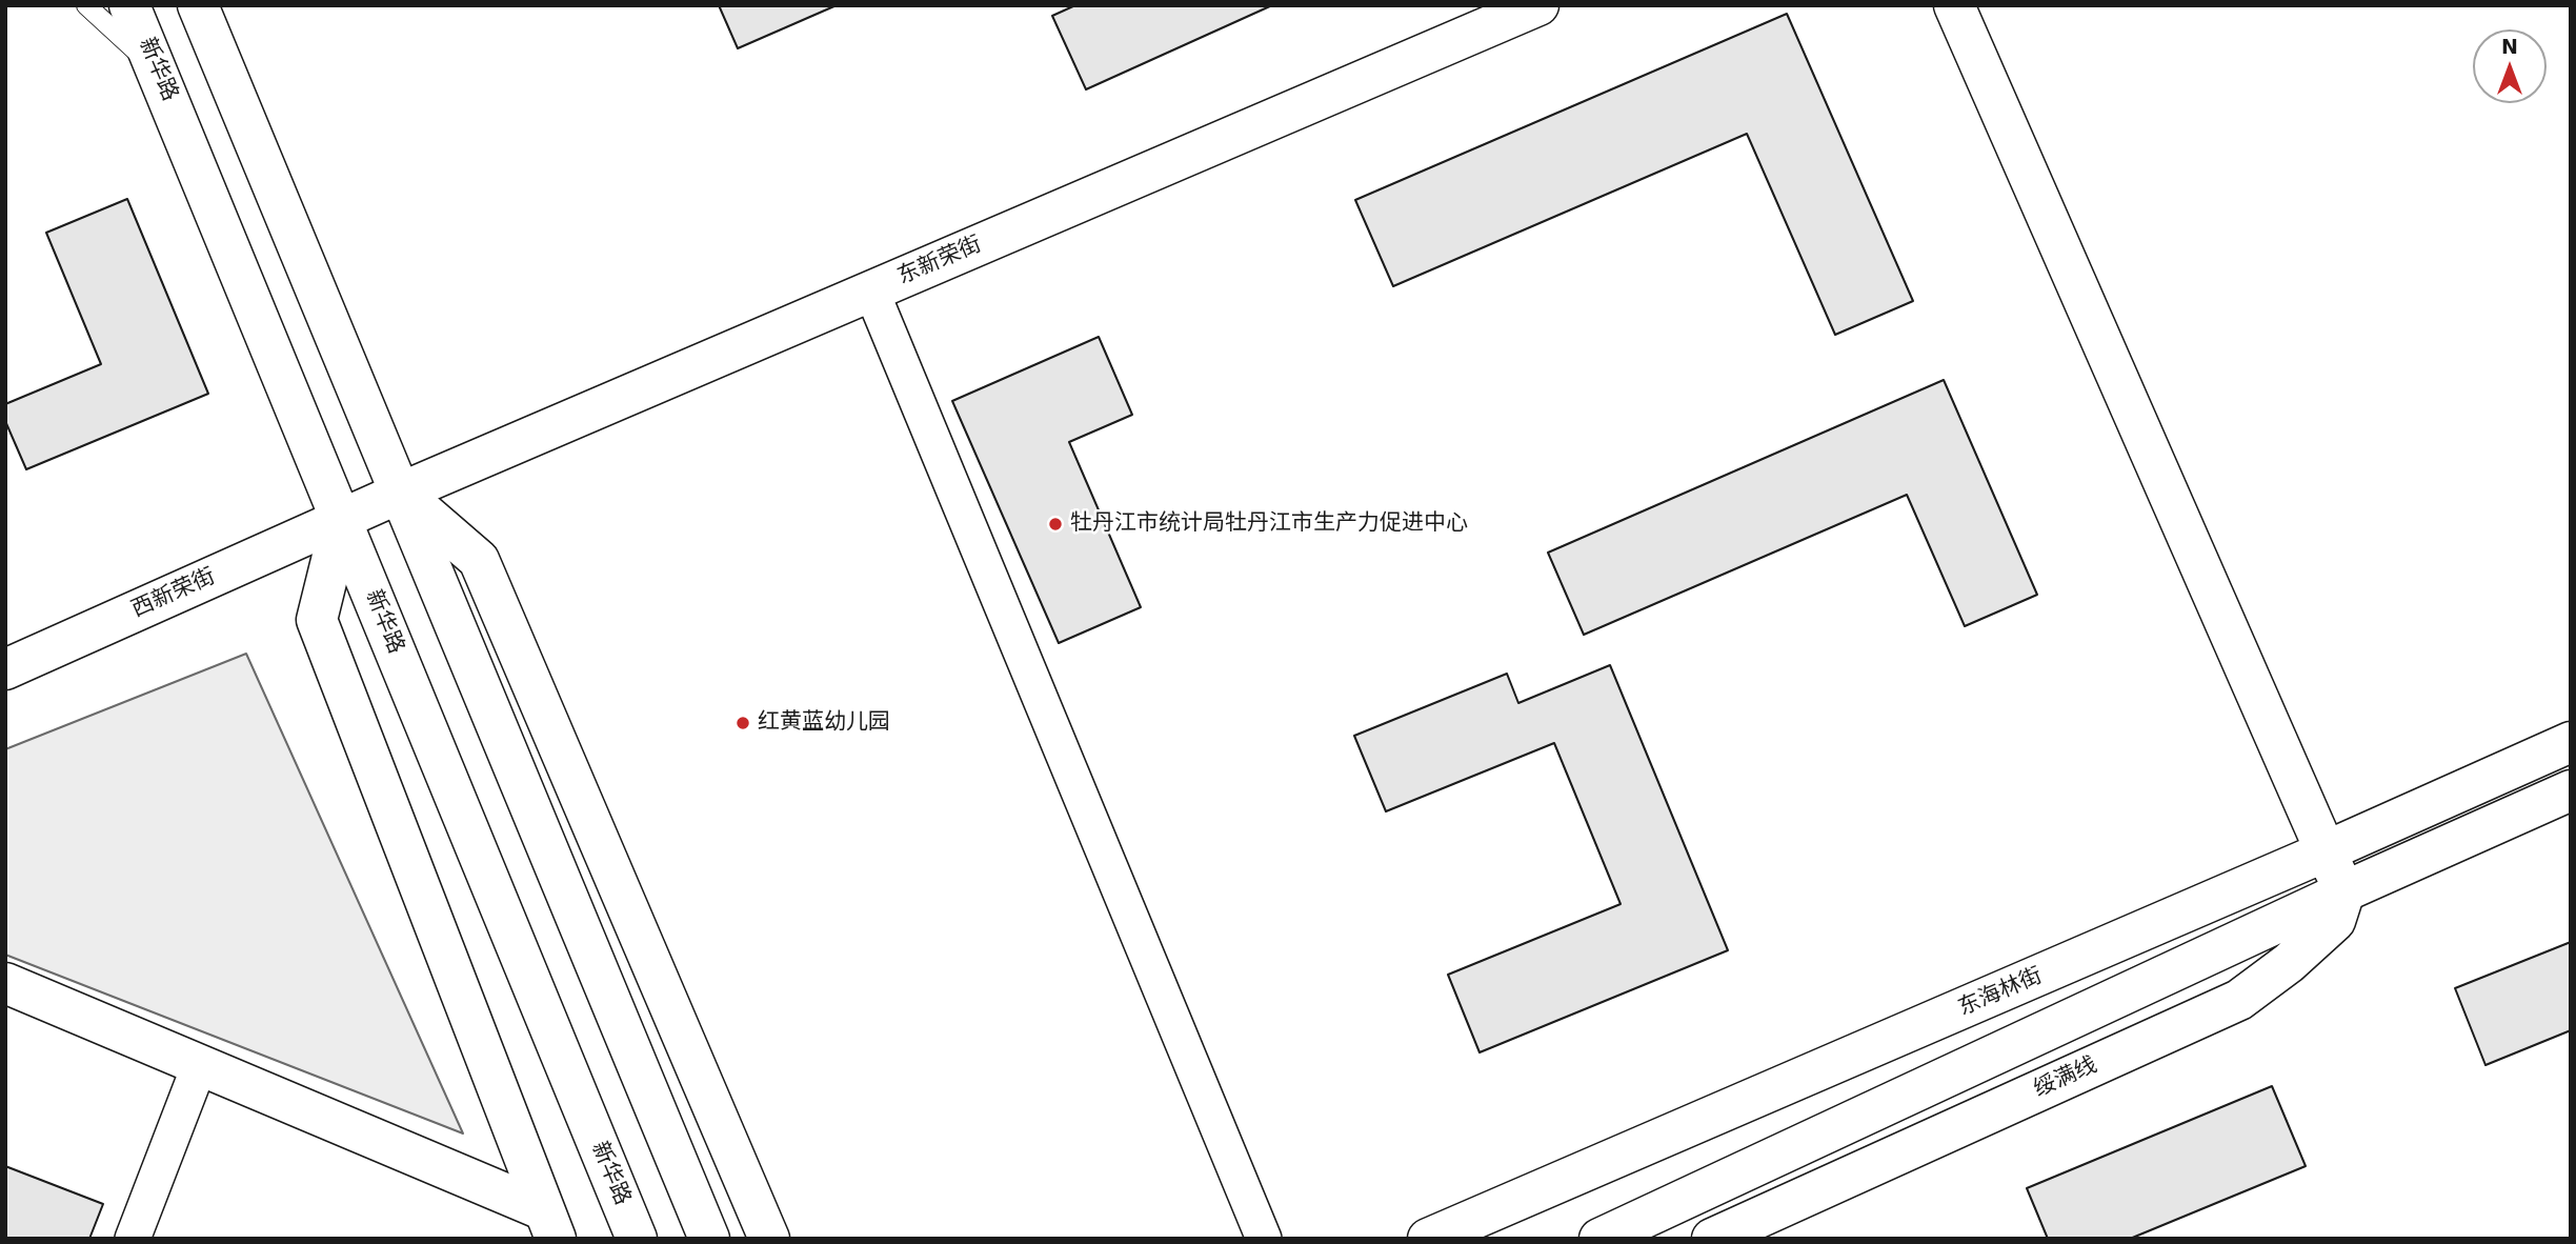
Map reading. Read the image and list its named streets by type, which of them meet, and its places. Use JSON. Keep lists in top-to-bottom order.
{
  "streets": {
    "main road": [
      "新华路",
      "东新荣街",
      "西新荣街",
      "东海林街",
      "绥满线"
    ]
  },
  "crossings": [
    ["新华路", "东新荣街"],
    ["新华路", "西新荣街"],
    ["东新荣街", "西新荣街"]
  ],
  "places": ["牡丹江市统计局牡丹江市生产力促进中心", "红黄蓝幼儿园"],
  "north": "top"
}
